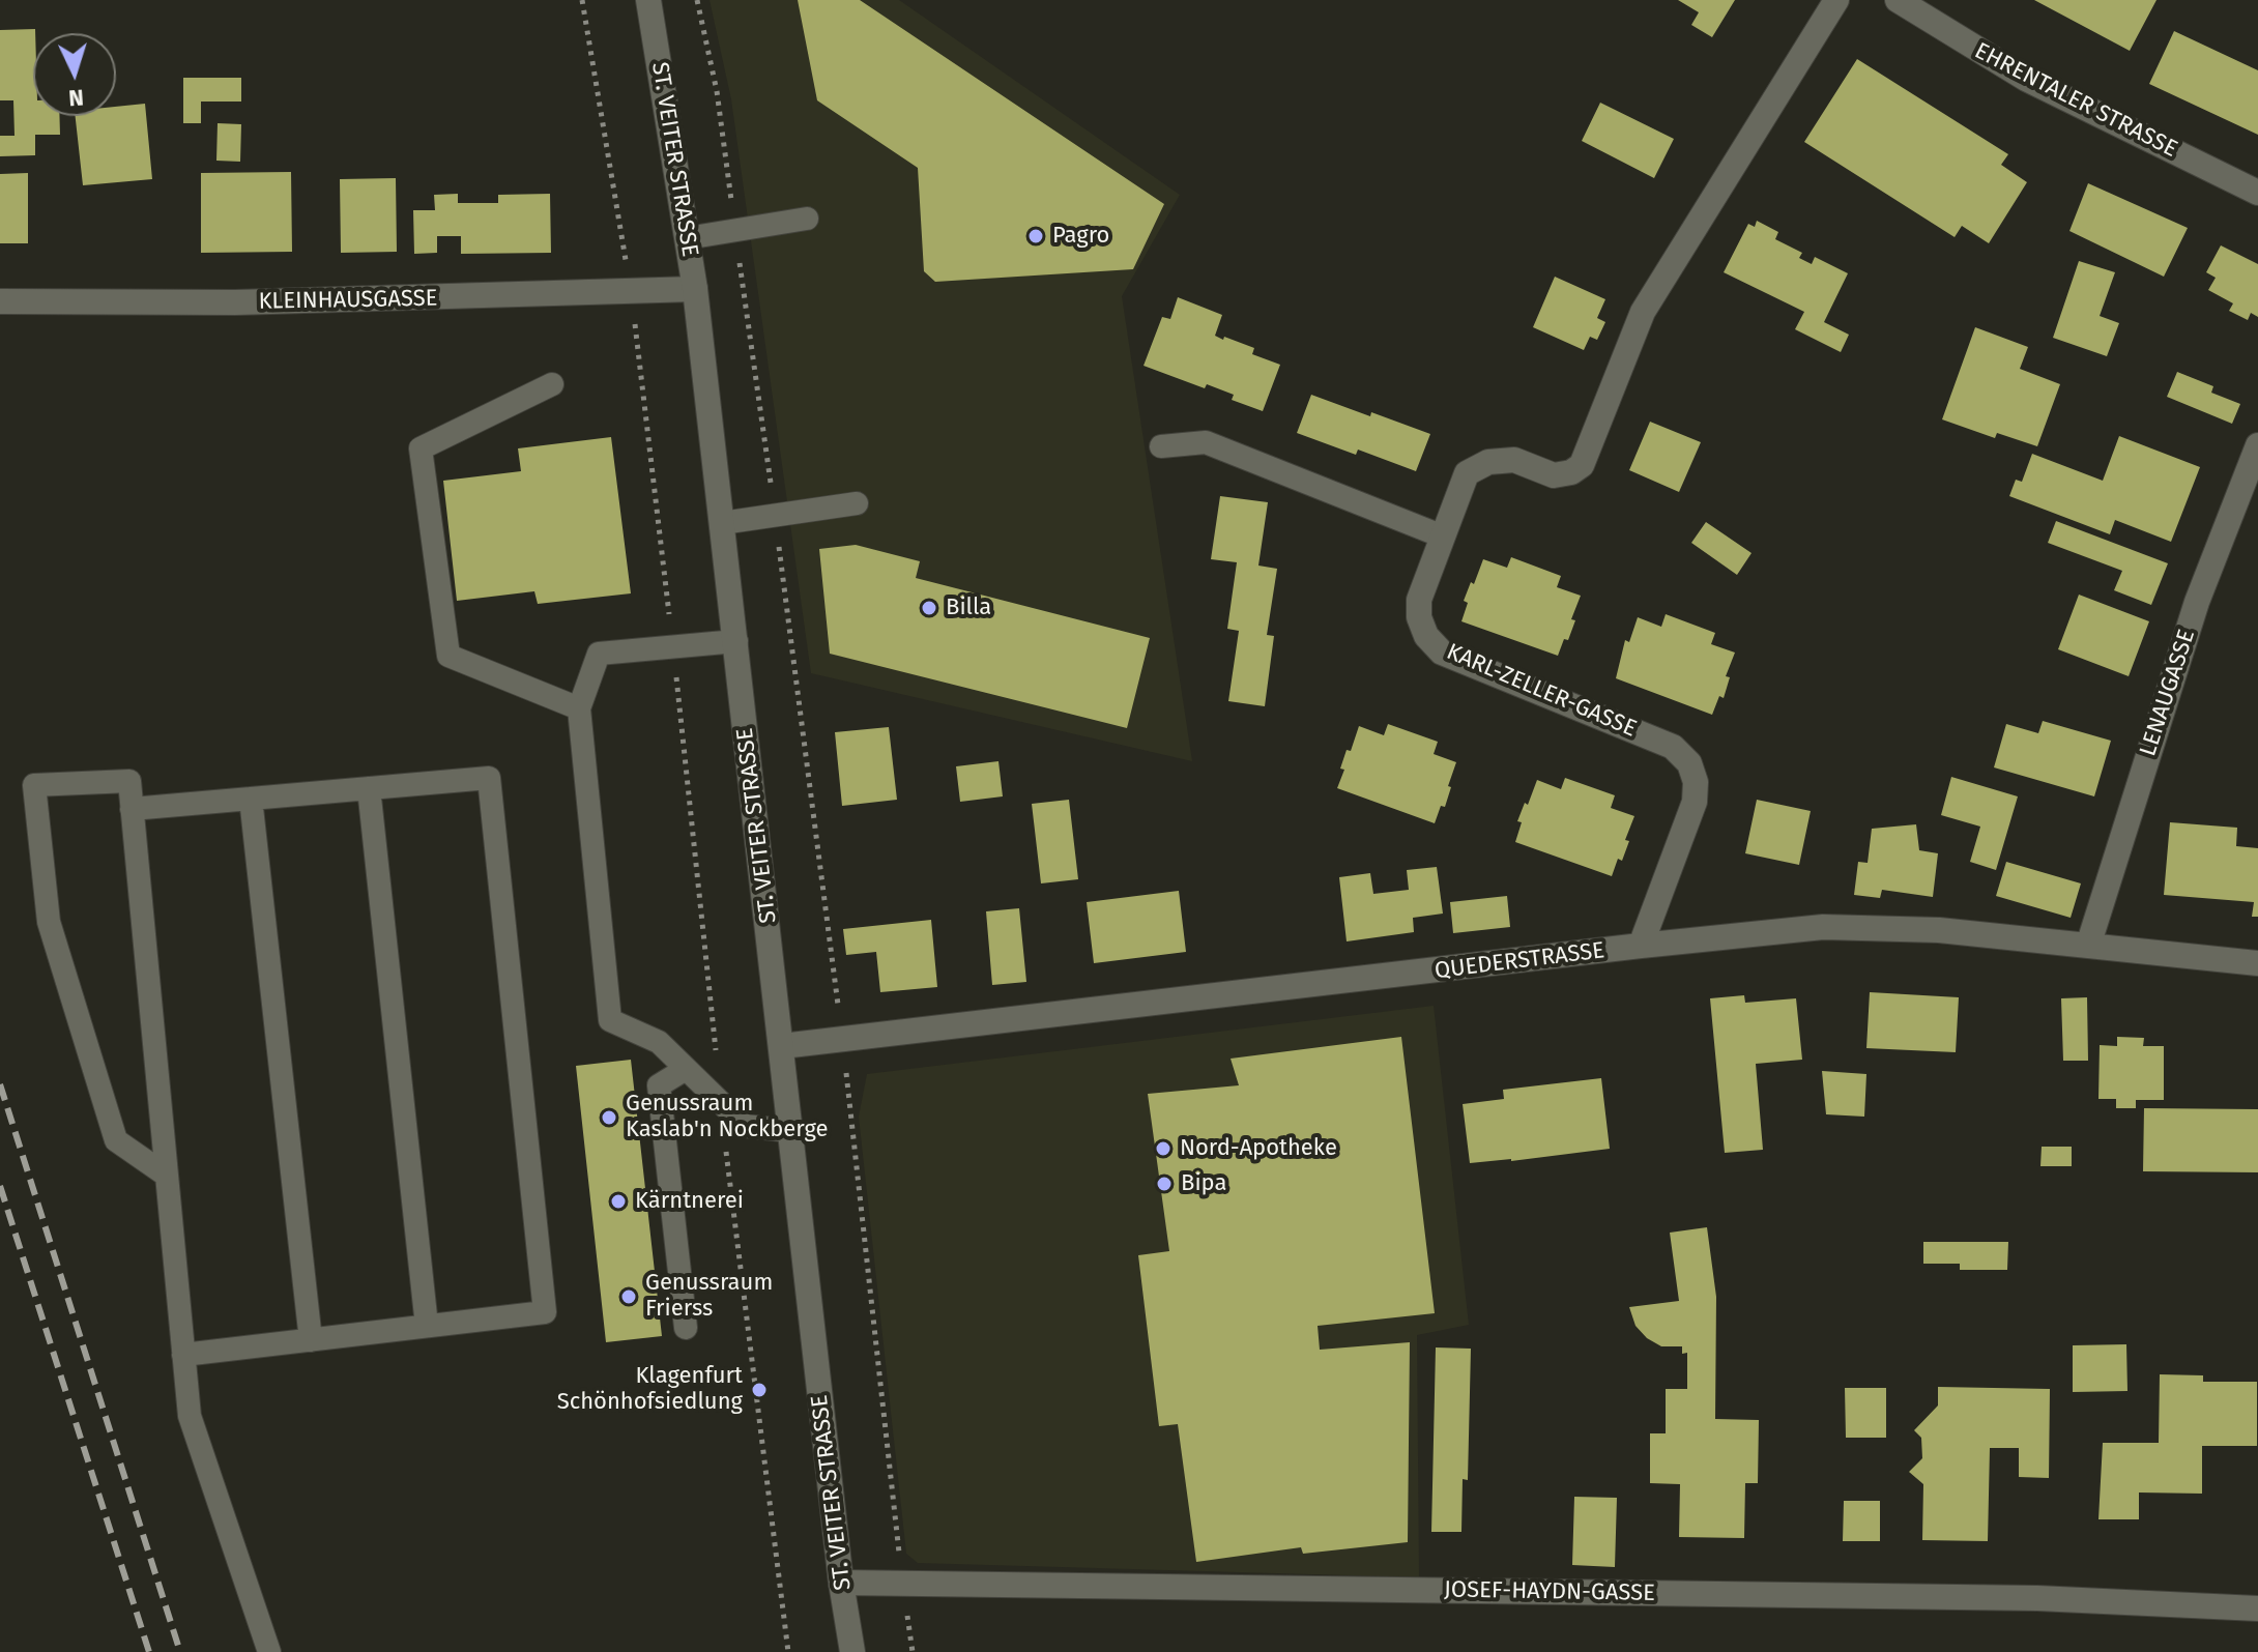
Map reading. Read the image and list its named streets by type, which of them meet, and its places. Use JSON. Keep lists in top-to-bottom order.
{
  "streets": {
    "street": [
      "EHRENTALER STRASSE",
      "ST. VEITER STRASSE",
      "KLEINHAUSGASSE",
      "KARL-ZELLER-GASSE",
      "LENAUGASSE",
      "QUEDERSTRASSE",
      "JOSEF-HAYDN-GASSE"
    ]
  },
  "crossings": [
    ["ST. VEITER STRASSE", "KLEINHAUSGASSE"],
    ["ST. VEITER STRASSE", "QUEDERSTRASSE"],
    ["ST. VEITER STRASSE", "JOSEF-HAYDN-GASSE"],
    ["KARL-ZELLER-GASSE", "QUEDERSTRASSE"],
    ["LENAUGASSE", "QUEDERSTRASSE"]
  ],
  "places": [
    "Pagro",
    "Billa",
    "Genussraum Kaslab'n Nockberge",
    "Nord-Apotheke",
    "Bipa",
    "Kärntnerei",
    "Genussraum Frierss",
    "Klagenfurt Schönhofsiedlung"
  ],
  "north": "bottom"
}
